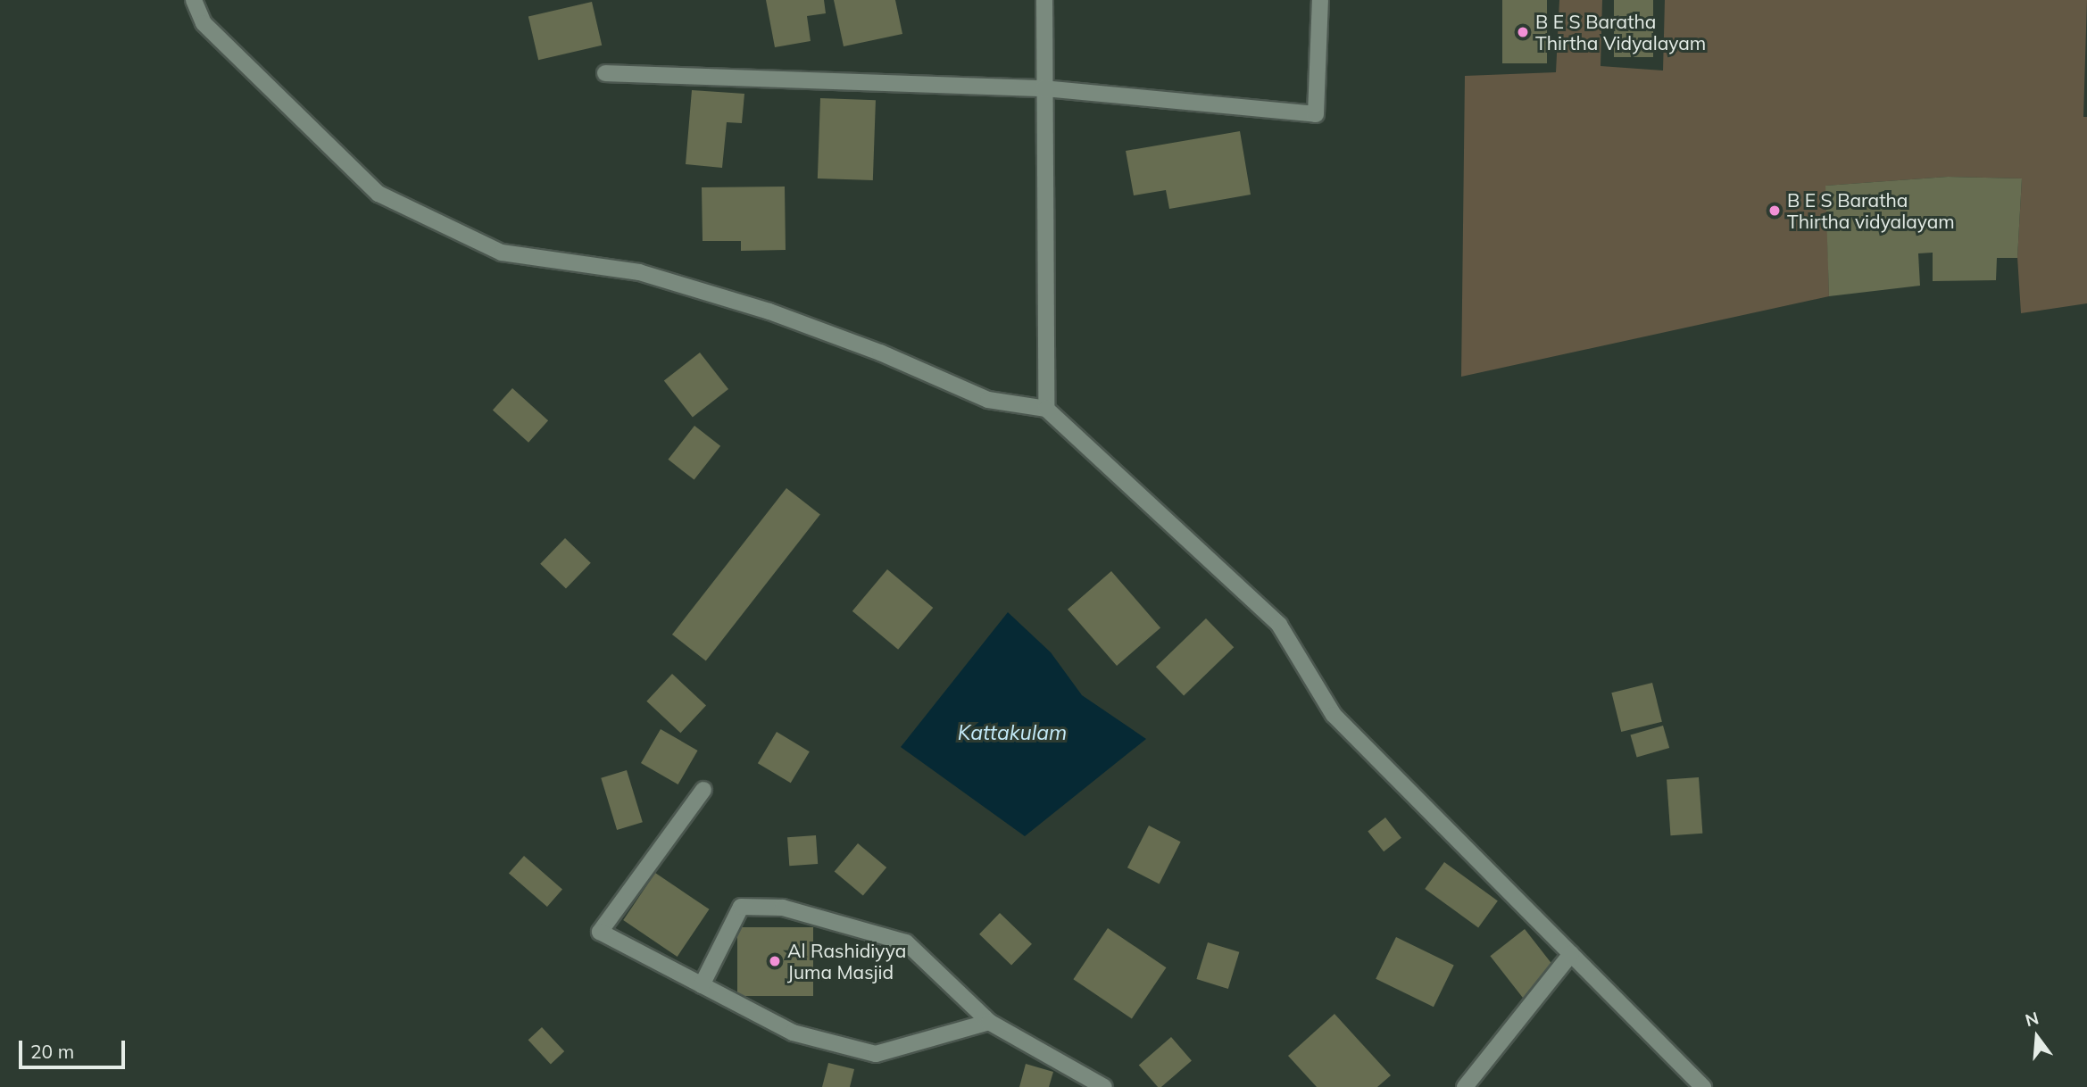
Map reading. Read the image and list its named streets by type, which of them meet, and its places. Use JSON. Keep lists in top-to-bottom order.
{
  "water": ["Kattakulam"],
  "places": ["B E S Baratha Thirtha Vidyalayam", "B E S Baratha Thirtha vidyalayam", "Al Rashidiyya Juma Masjid"],
  "scale_bar": "20 m",
  "north": "top"
}
